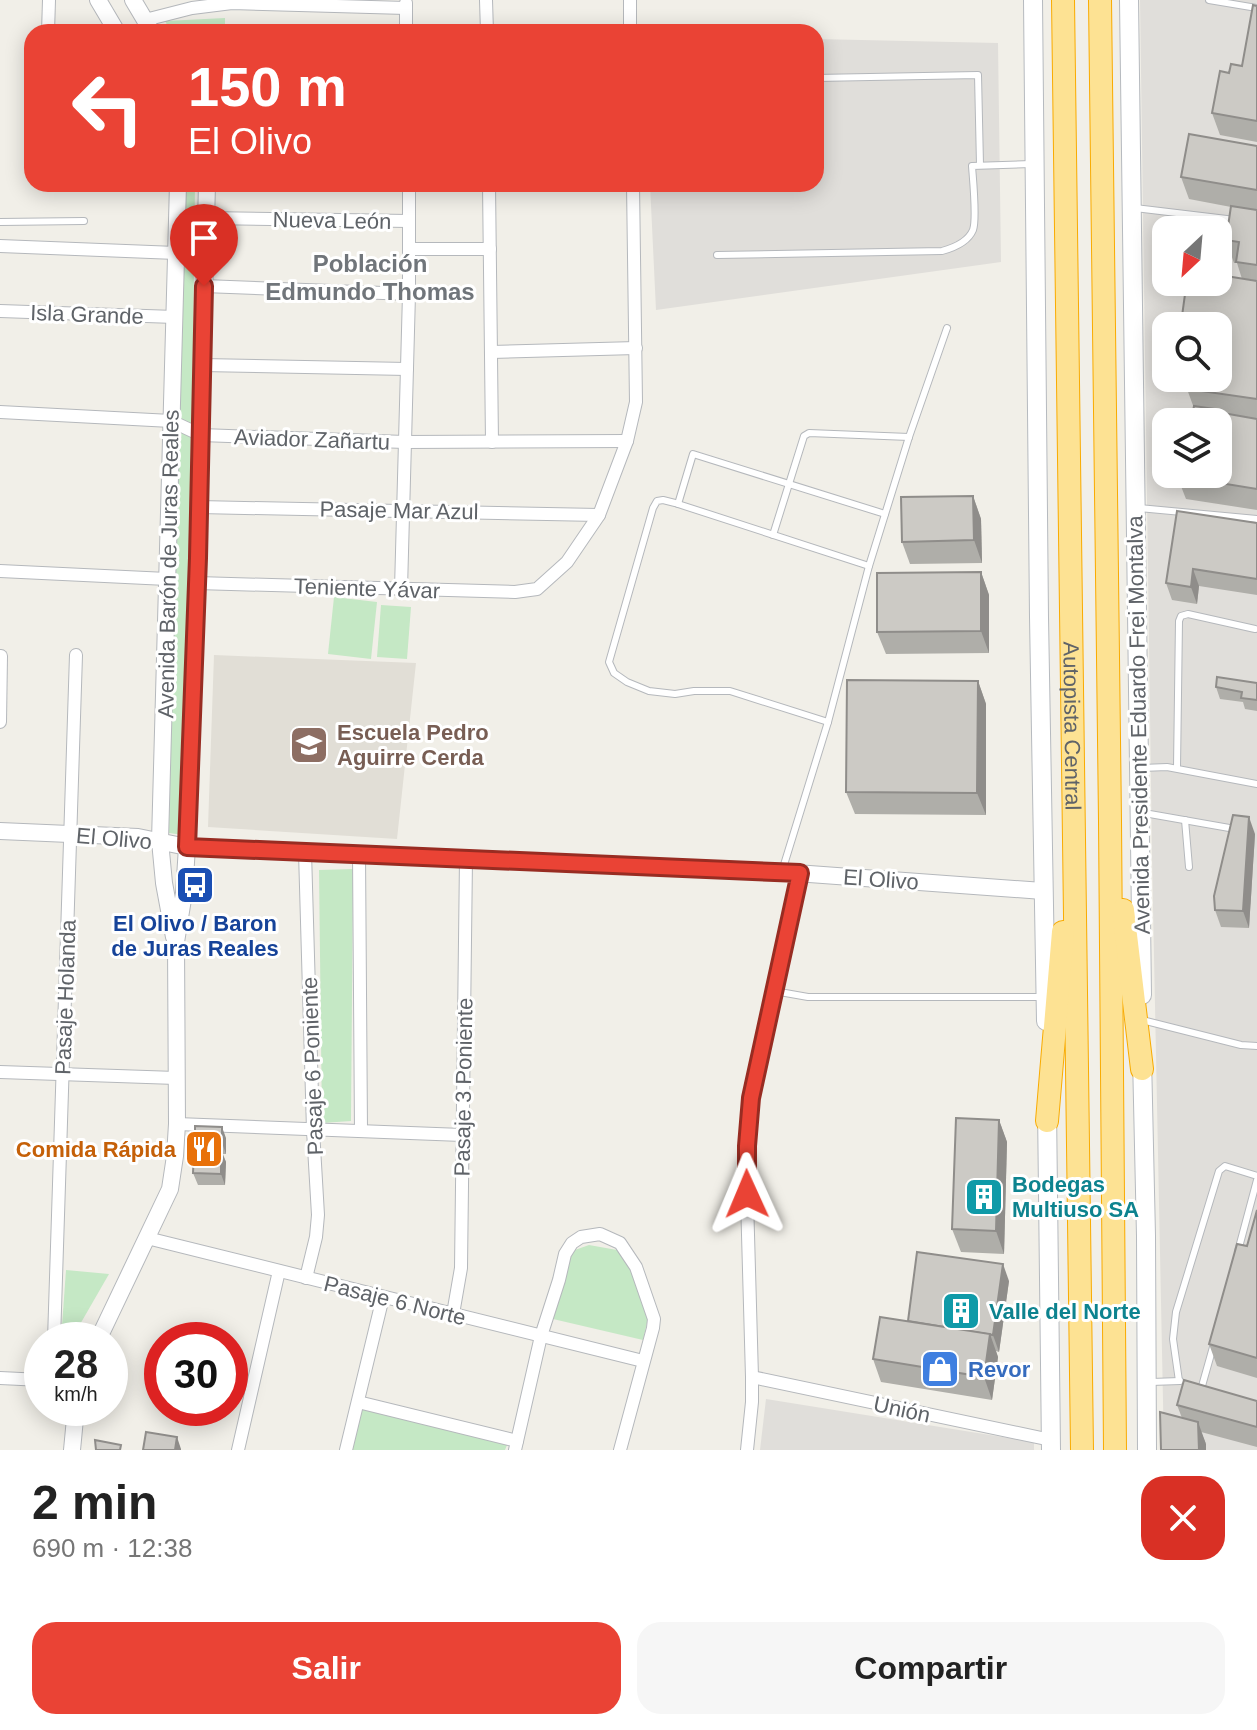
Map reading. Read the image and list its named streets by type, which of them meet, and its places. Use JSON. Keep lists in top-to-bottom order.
{
  "streets": {
    "highway": ["Autopista Central"],
    "main road": ["Avenida Presidente Eduardo Frei Montalva"],
    "street": [
      "Nueva León",
      "Isla Grande",
      "Aviador Zañartu",
      "Pasaje Mar Azul",
      "Avenida Barón de Juras Reales",
      "Teniente Yávar",
      "El Olivo",
      "Pasaje Holanda",
      "Pasaje 6 Poniente",
      "Pasaje 3 Poniente",
      "Pasaje 6 Norte",
      "Unión"
    ]
  },
  "crossings": [
    ["Nueva León", "Avenida Barón de Juras Reales"],
    ["Isla Grande", "Avenida Barón de Juras Reales"],
    ["Aviador Zañartu", "Avenida Barón de Juras Reales"],
    ["Pasaje Mar Azul", "Avenida Barón de Juras Reales"],
    ["Pasaje Mar Azul", "Teniente Yávar"],
    ["Avenida Barón de Juras Reales", "Teniente Yávar"],
    ["Avenida Barón de Juras Reales", "El Olivo"],
    ["Avenida Barón de Juras Reales", "Pasaje 6 Norte"],
    ["El Olivo", "Pasaje Holanda"],
    ["El Olivo", "Pasaje 6 Poniente"],
    ["El Olivo", "Pasaje 3 Poniente"],
    ["Pasaje 6 Poniente", "Pasaje 6 Norte"],
    ["Pasaje 3 Poniente", "Pasaje 6 Norte"]
  ],
  "districts": ["Población Edmundo Thomas"],
  "places": {
    "school or university": ["Escuela Pedro Aguirre Cerda"],
    "bus stop": ["El Olivo / Baron de Juras Reales"],
    "restaurant": ["Comida Rápida"],
    "building": ["Bodegas Multiuso SA", "Valle del Norte"],
    "shop": ["Revor"]
  },
  "north": "bottom left",
  "page": {
    "turn": ["150 m", "El Olivo"],
    "speed": "28 km/h",
    "limit": "30",
    "heading": ["2 min", "690 m · 12:38"],
    "buttons": ["Salir", "Compartir"]
  }
}
